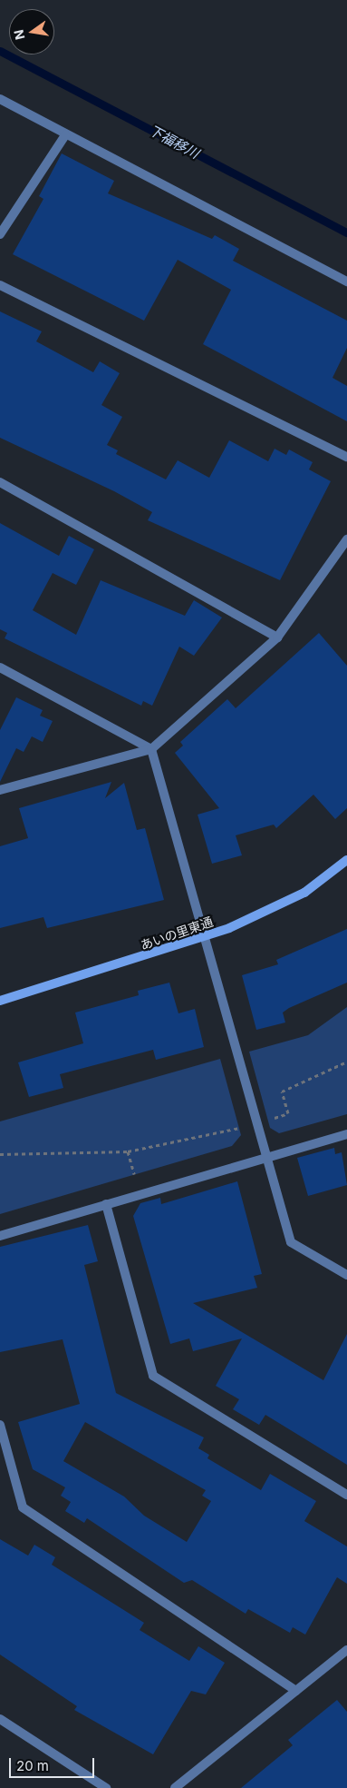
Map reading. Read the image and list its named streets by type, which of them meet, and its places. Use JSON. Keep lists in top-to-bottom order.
{
  "streets": {
    "street": ["あいの里東通"]
  },
  "water": ["下福移川"],
  "scale_bar": "20 m",
  "north": "left"
}
